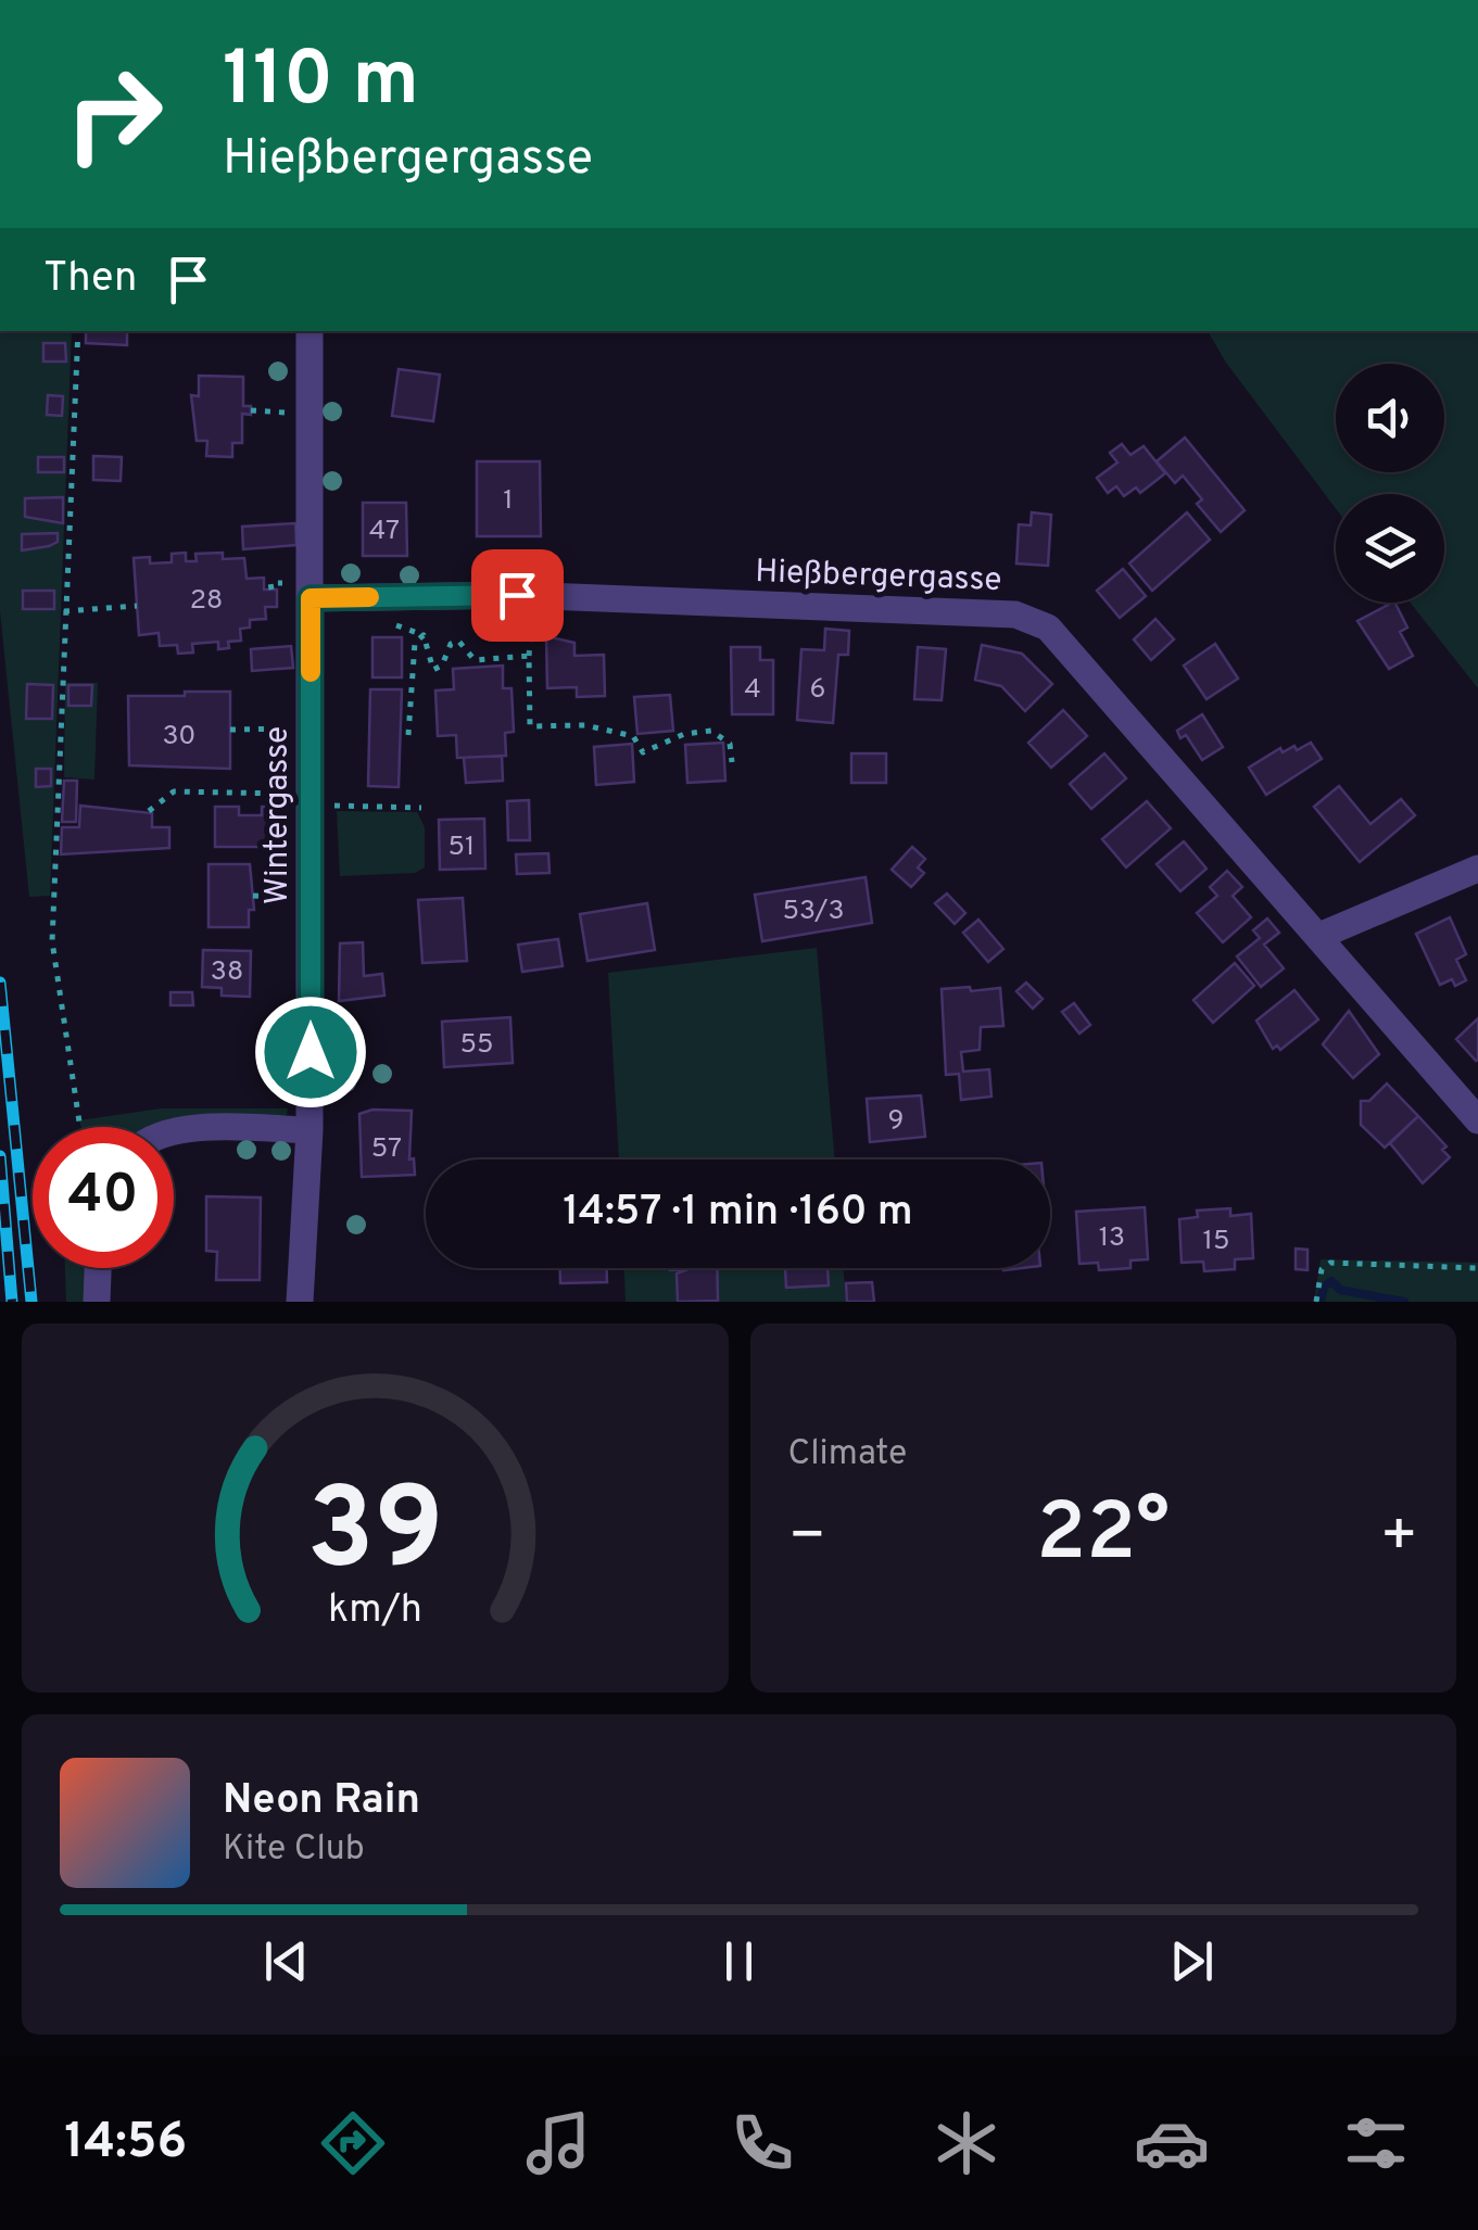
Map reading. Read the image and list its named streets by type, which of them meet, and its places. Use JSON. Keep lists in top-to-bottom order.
{
  "streets": {
    "street": ["Hießbergergasse", "Wintergasse"]
  },
  "crossings": [
    ["Hießbergergasse", "Wintergasse"]
  ],
  "house_numbers": [
    "1",
    "47",
    "28",
    "4",
    "6",
    "30",
    "51",
    "53/3",
    "38",
    "55",
    "9",
    "57",
    "13",
    "15"
  ],
  "page": {
    "turn": ["110 m", "Hießbergergasse"],
    "then": "Then",
    "limit": "40",
    "trip": "14:57 · 1 min · 160 m",
    "tile": "Climate",
    "heat": ["−", "22°", "+"],
    "song": ["Neon Rain", "Kite Club"],
    "tabs": "14:56",
    "gauge": ["39", "km/h"]
  }
}
